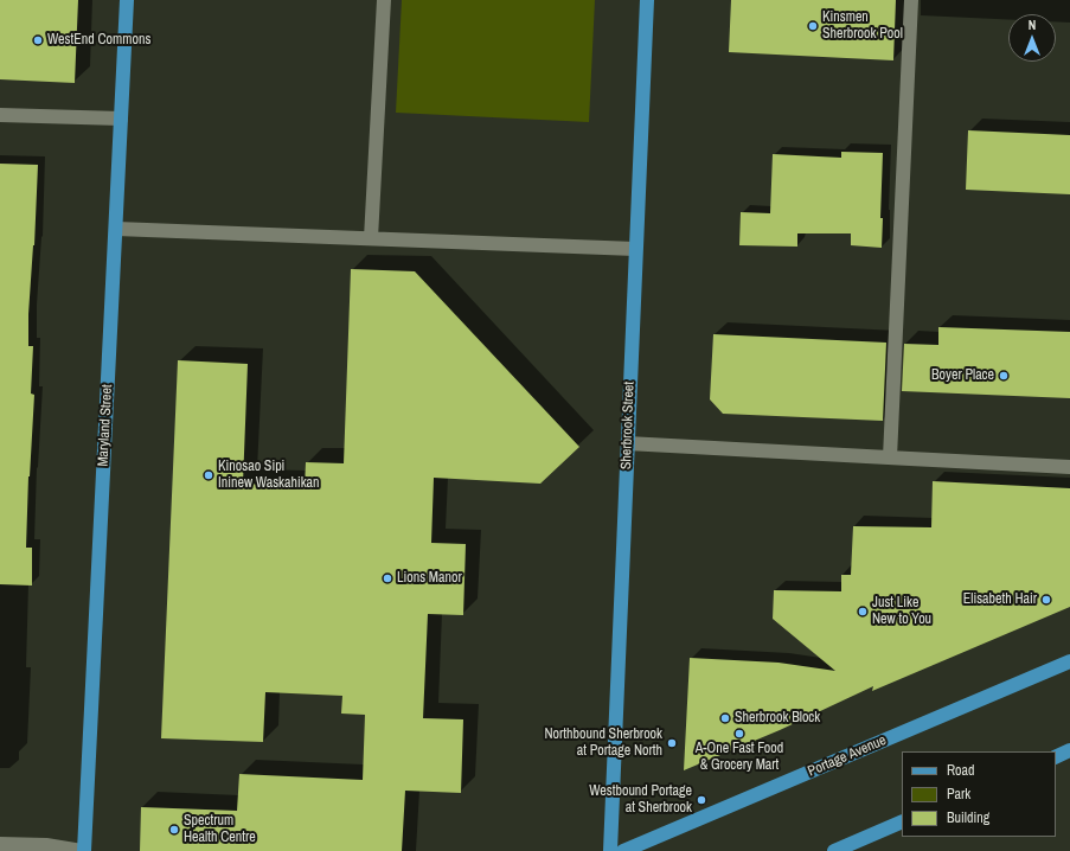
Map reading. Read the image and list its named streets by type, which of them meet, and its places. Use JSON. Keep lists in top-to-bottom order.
{
  "streets": {
    "main road": ["Maryland Street", "Sherbrook Street", "Portage Avenue"]
  },
  "places": [
    "Kinsmen Sherbrook Pool",
    "WestEnd Commons",
    "Boyer Place",
    "Kinosao Sipi Ininew Waskahikan",
    "Lions Manor",
    "Elisabeth Hair",
    "Just Like New to You",
    "Sherbrook Block",
    "A-One Fast Food & Grocery Mart",
    "Northbound Sherbrook at Portage North",
    "Westbound Portage at Sherbrook",
    "Spectrum Health Centre"
  ],
  "legend": ["Road", "Park", "Building"],
  "north": "top"
}
